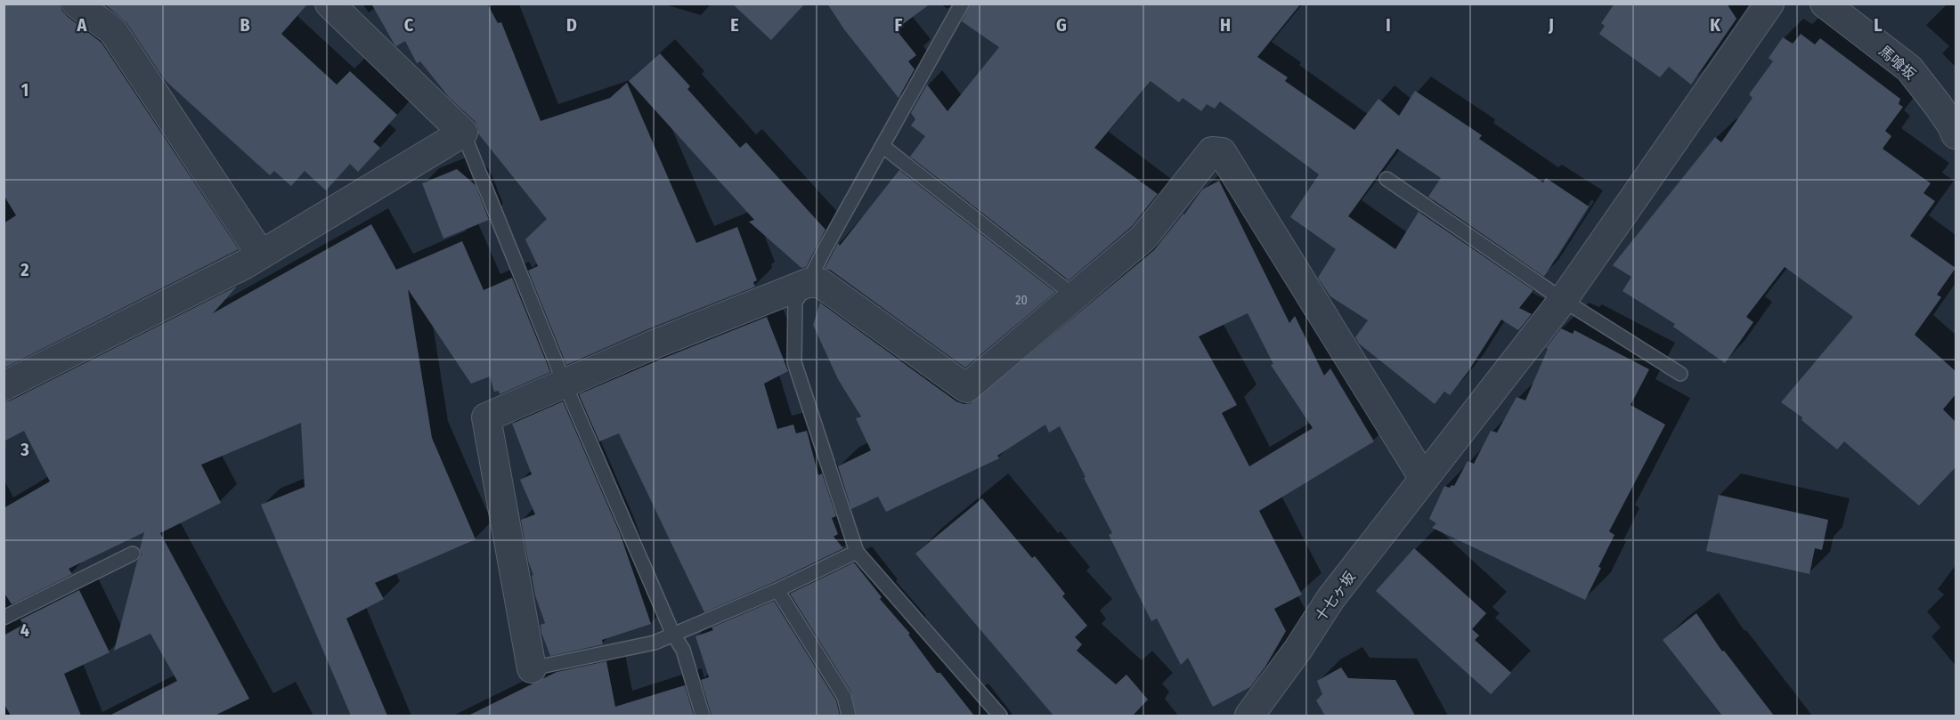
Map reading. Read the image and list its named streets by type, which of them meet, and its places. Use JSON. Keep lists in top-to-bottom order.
{
  "streets": {
    "street": ["馬喰坂", "十七ヶ坂"]
  },
  "house_numbers": ["20"],
  "grid": {
    "columns": [
      "A",
      "B",
      "C",
      "D",
      "E",
      "F",
      "G",
      "H",
      "I",
      "J",
      "K",
      "L"
    ],
    "rows": [
      "1",
      "2",
      "3",
      "4"
    ]
  }
}
